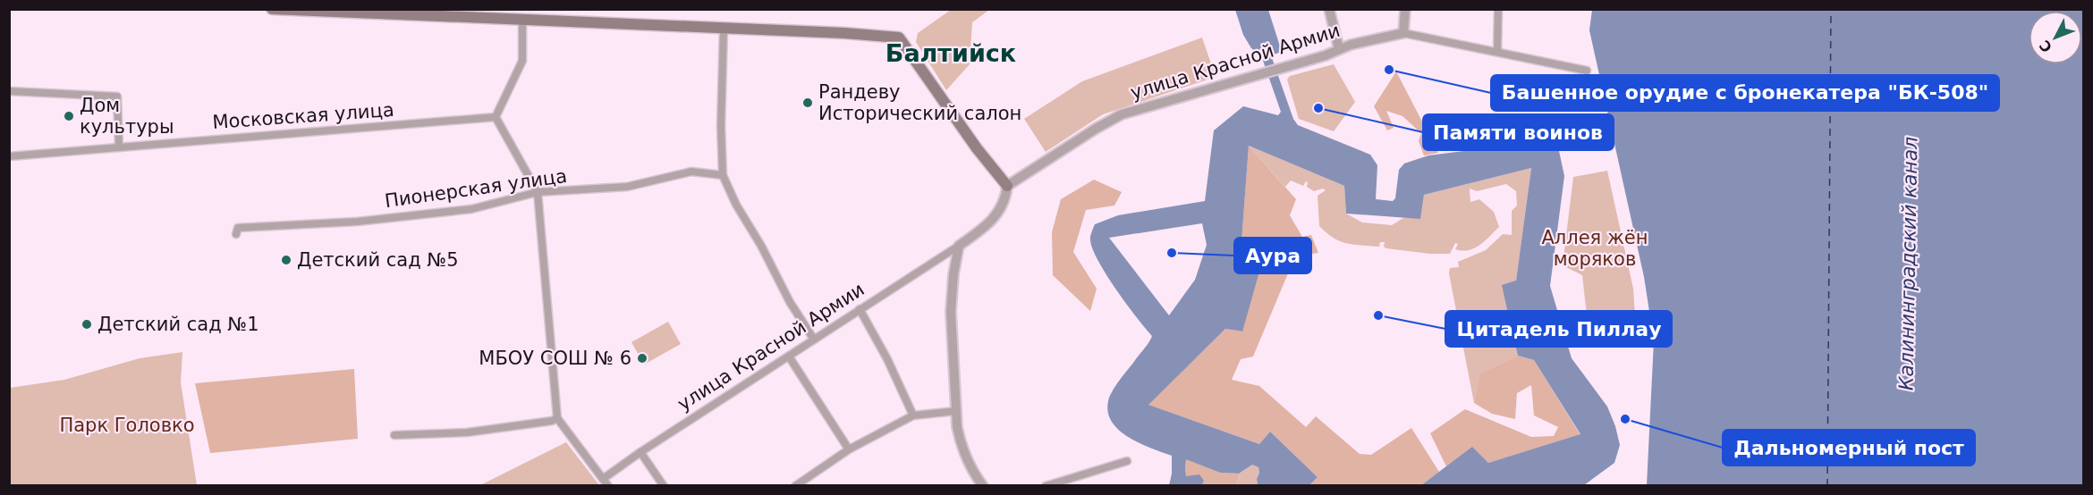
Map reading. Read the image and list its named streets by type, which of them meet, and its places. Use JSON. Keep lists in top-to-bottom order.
{
  "streets": {
    "street": ["улица Красной Армии", "Московская улица", "Пионерская улица"]
  },
  "districts": ["Балтийск"],
  "water": ["Калининградский канал"],
  "parks": ["Аллея жён моряков", "Парк Головко"],
  "places": [
    "Башенное орудие с бронекатера \"БК-508\"",
    "Рандеву Исторический салон",
    "Памяти воинов",
    "Дом культуры",
    "Аура",
    "Детский сад №5",
    "Цитадель Пиллау",
    "Детский сад №1",
    "МБОУ СОШ № 6",
    "Дальномерный пост"
  ],
  "north": "bottom left"
}
